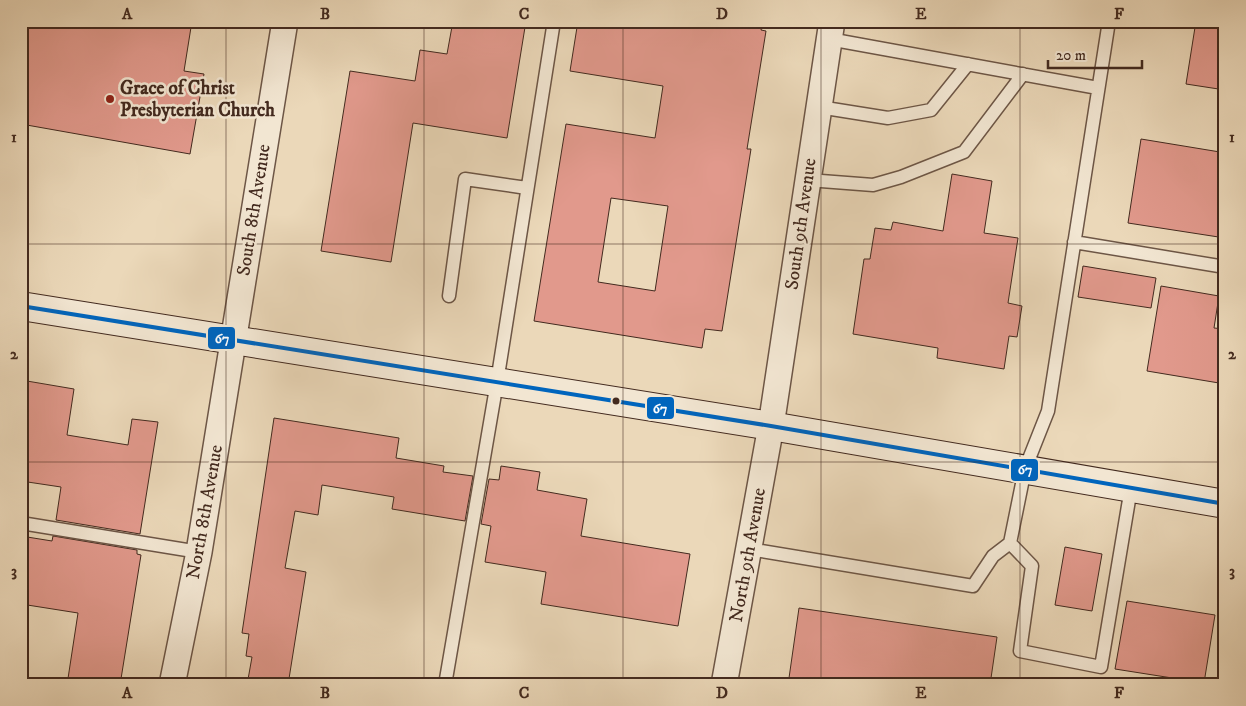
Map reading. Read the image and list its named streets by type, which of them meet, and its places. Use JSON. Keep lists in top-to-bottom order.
{
  "streets": {
    "street": [
      "South 8th Avenue",
      "South 9th Avenue",
      "North 8th Avenue",
      "North 9th Avenue"
    ]
  },
  "crossings": [
    ["South 8th Avenue", "North 8th Avenue"],
    ["South 9th Avenue", "North 9th Avenue"]
  ],
  "places": ["Grace of Christ Presbyterian Church"],
  "lines": ["transit line 67"],
  "scale_bar": "20 m",
  "grid": {
    "columns": [
      "A",
      "B",
      "C",
      "D",
      "E",
      "F"
    ],
    "rows": ["1", "2", "3"]
  }
}
